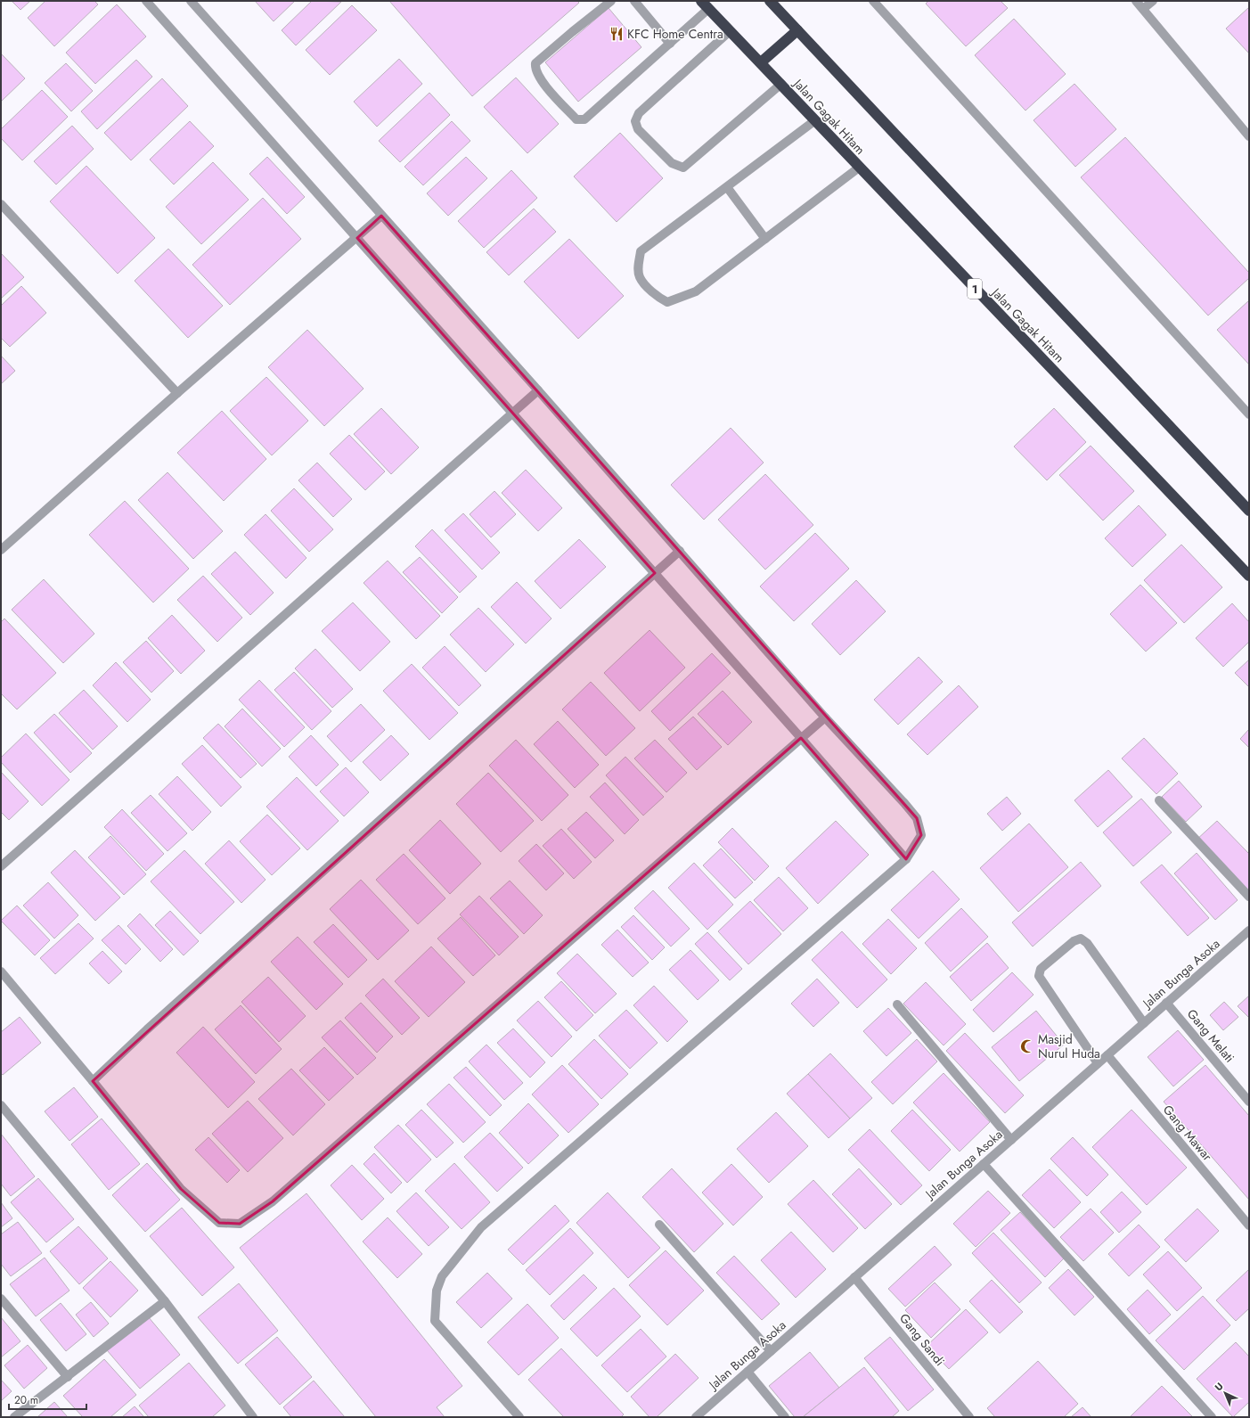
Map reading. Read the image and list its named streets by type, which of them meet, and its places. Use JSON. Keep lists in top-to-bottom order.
{
  "streets": {
    "highway": ["Jalan Gagak Hitam", "1"],
    "street": [
      "Jalan Bunga Asoka",
      "Gang Melati",
      "Gang Mawar",
      "Gang Sandi"
    ]
  },
  "crossings": [
    ["Jalan Bunga Asoka", "Gang Melati"],
    ["Jalan Bunga Asoka", "Gang Mawar"],
    ["Jalan Bunga Asoka", "Gang Sandi"]
  ],
  "places": {
    "restaurant": ["KFC Home Centra"],
    "mosque": ["Masjid Nurul Huda"]
  },
  "scale_bar": "20 m",
  "north": "top left"
}
